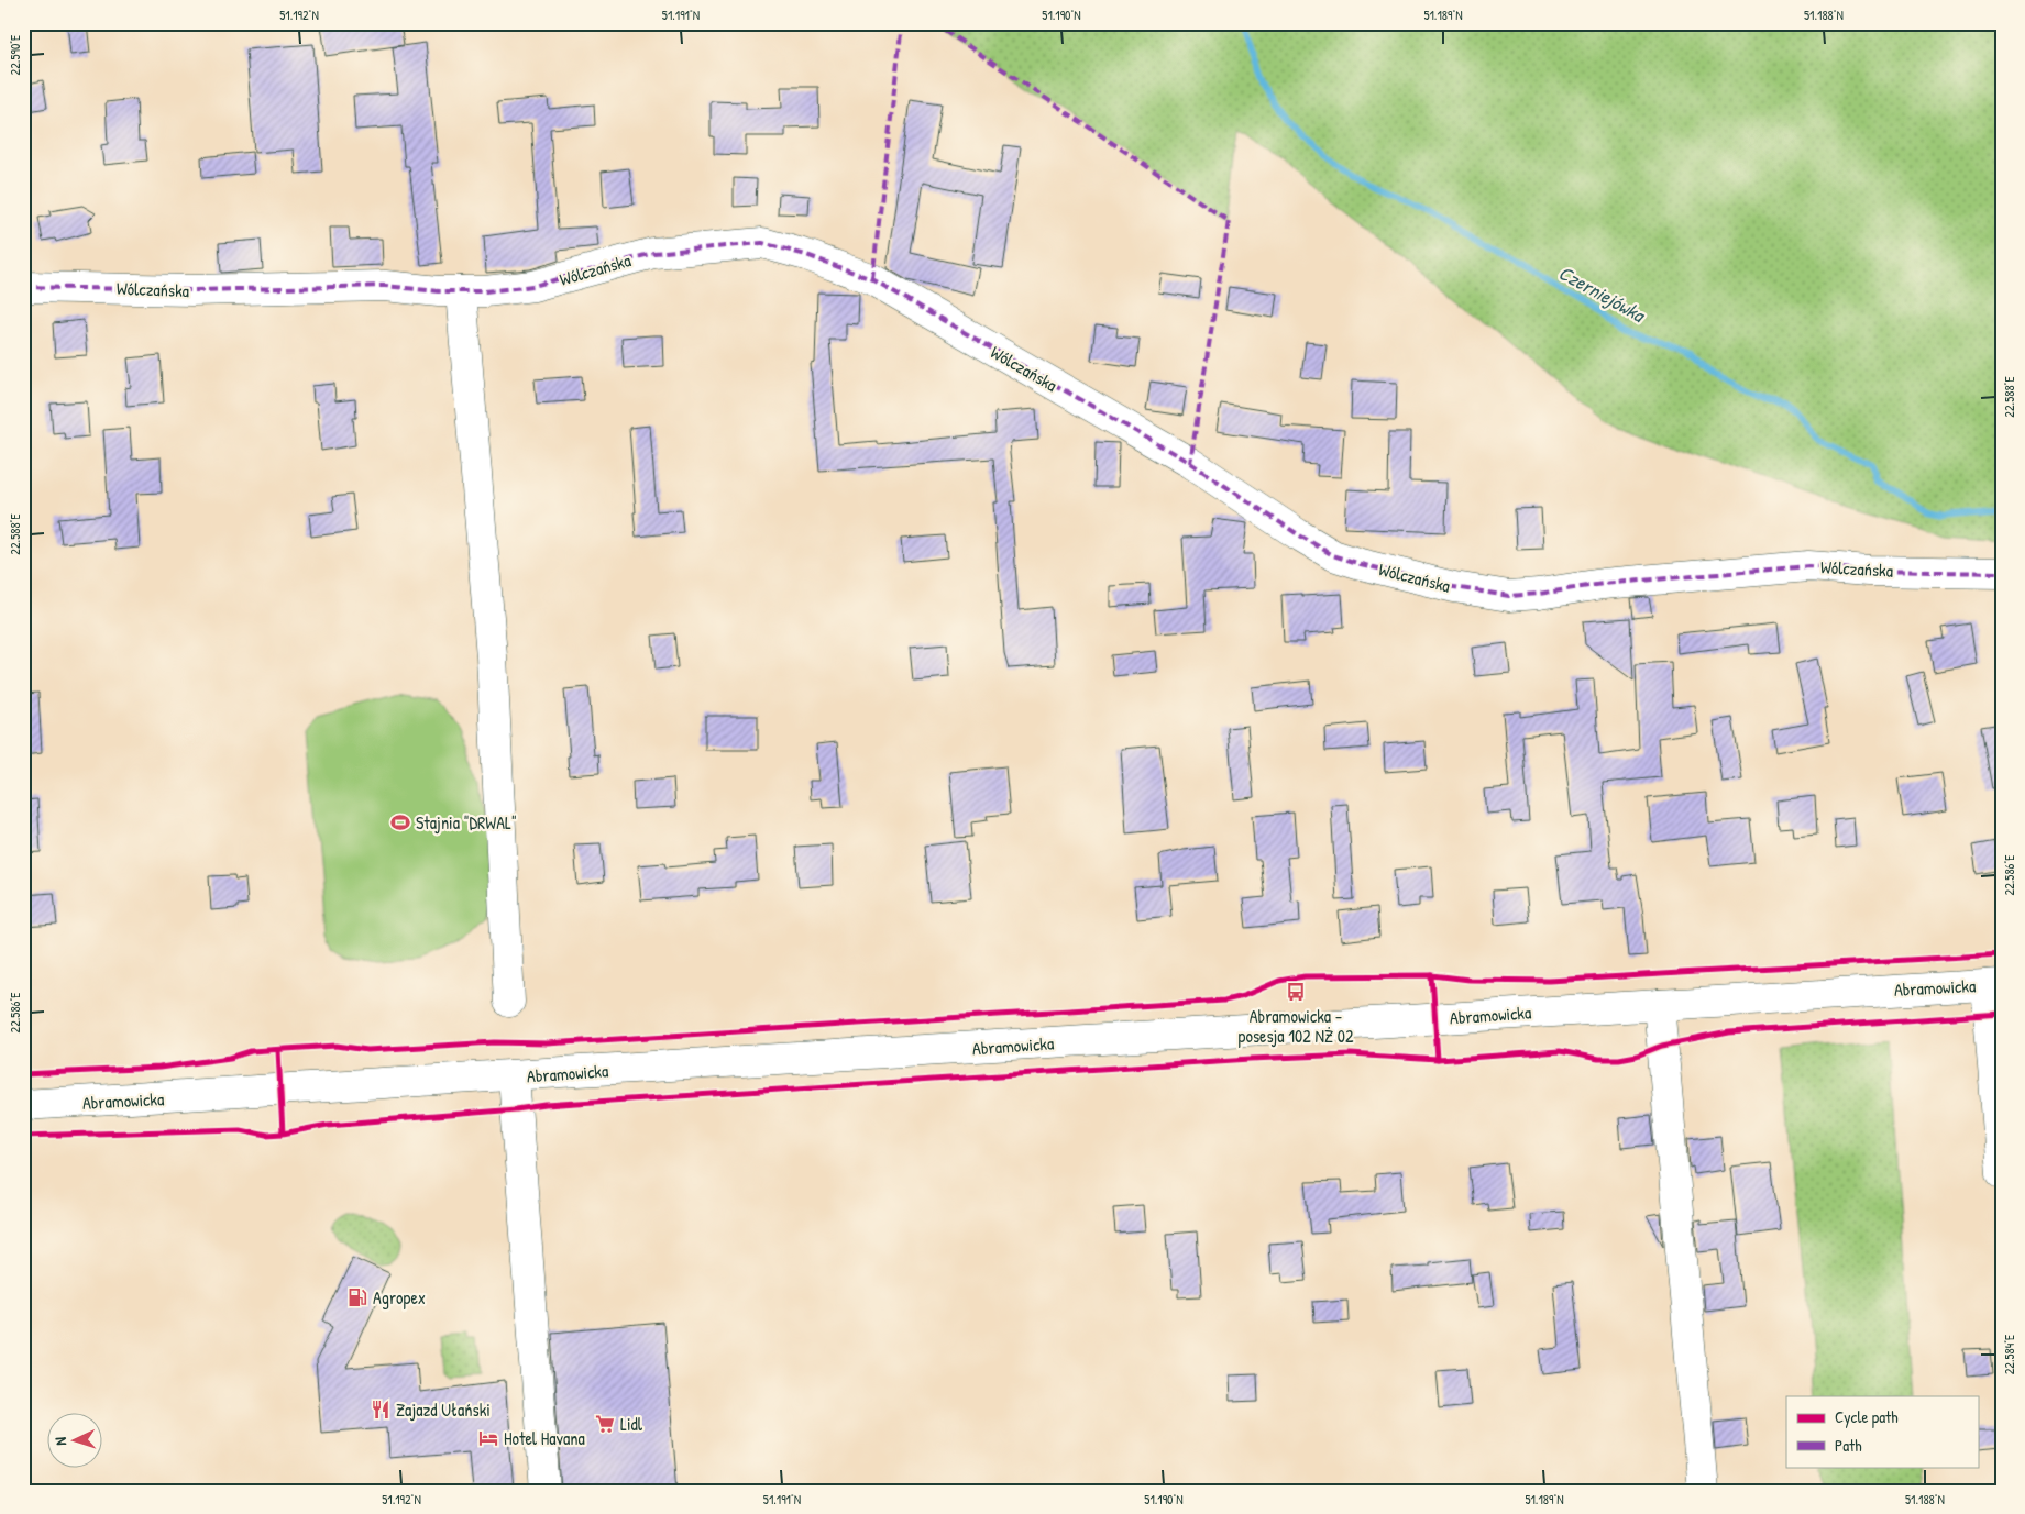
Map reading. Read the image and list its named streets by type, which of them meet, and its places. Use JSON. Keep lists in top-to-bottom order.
{
  "streets": {
    "street": ["Wólczańska", "Abramowicka"]
  },
  "water": ["Czerniejówka"],
  "places": {
    "sports": ["Stajnia \"DRWAL\""],
    "bus stop": ["Abramowicka - posesja 102 NŻ 02"],
    "fuel station": ["Agropex"],
    "restaurant": ["Zajazd Ułański"],
    "supermarket": ["Lidl"],
    "hotel": ["Hotel Havana"]
  },
  "legend": ["Cycle path", "Path"],
  "north": "left",
  "coordinates": [
    "51.192°N",
    "51.191°N",
    "51.190°N",
    "51.189°N",
    "51.188°N",
    "22.590°E",
    "22.588°E",
    "22.586°E",
    "22.584°E"
  ]
}
